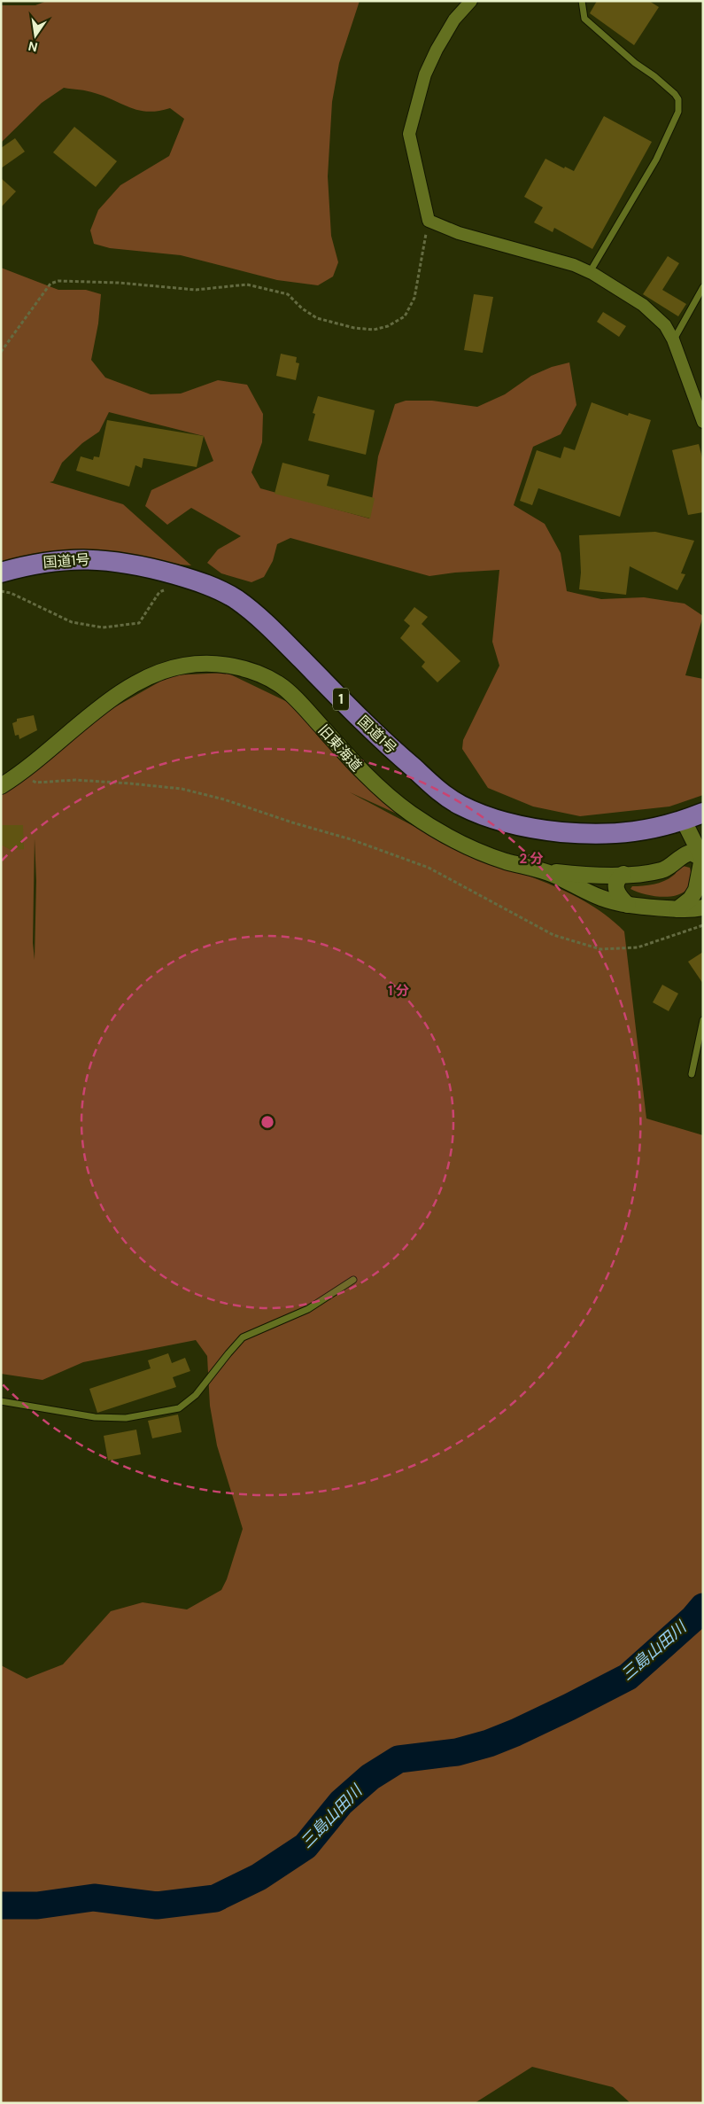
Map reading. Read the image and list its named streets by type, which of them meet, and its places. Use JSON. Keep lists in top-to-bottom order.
{
  "streets": {
    "highway": ["国道1号", "1"],
    "street": ["旧東海道"]
  },
  "water": ["三島山田川"],
  "north": "bottom",
  "rings": ["2 分", "1 分"]
}
